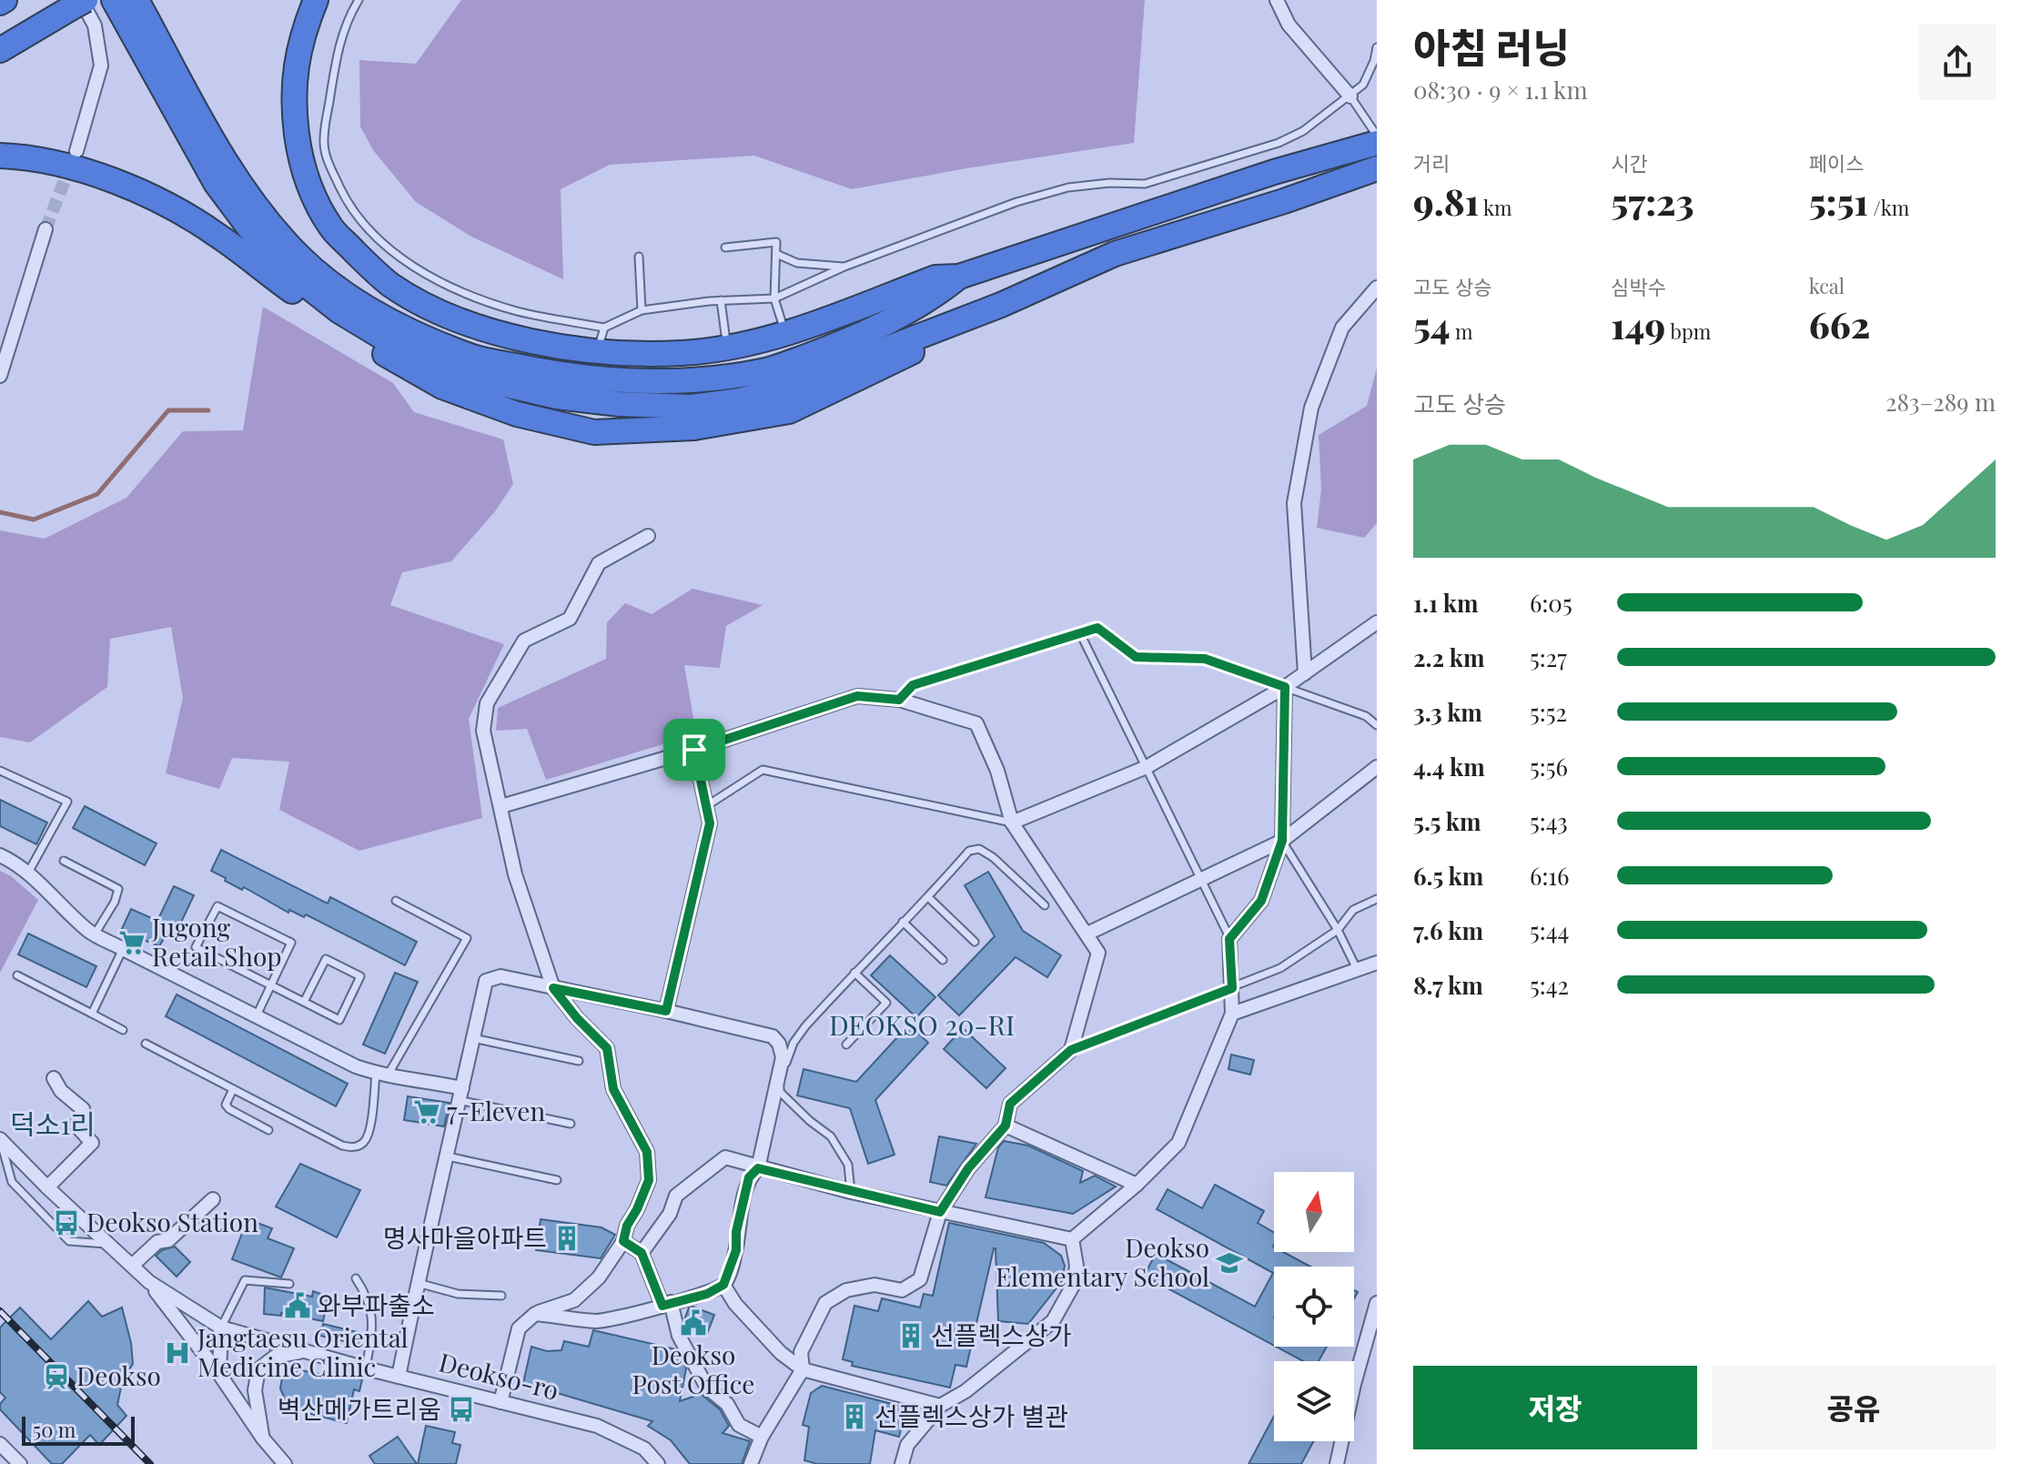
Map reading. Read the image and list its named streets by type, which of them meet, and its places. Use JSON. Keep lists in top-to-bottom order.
{
  "streets": {
    "street": ["Deokso-ro"]
  },
  "districts": ["DEOKSO 20-RI", "덕소1리"],
  "places": {
    "supermarket": ["Jugong Retail Shop", "7-Eleven"],
    "bus stop": ["Deokso Station", "벽산메가트리움"],
    "building": ["명사마을아파트", "선플렉스상가", "선플렉스상가 별관"],
    "school or university": ["Deokso Elementary School"],
    "public building": ["와부파출소", "Deokso Post Office"],
    "hospital": ["Jangtaesu Oriental Medicine Clinic"],
    "station": ["Deokso"]
  },
  "scale_bar": "50 m",
  "north": "top",
  "page": {
    "heading": ["아침 러닝", "08:30 · 9 × 1.1 km"],
    "stats": [
      ["거리", "9.81 km"],
      ["시간", "57:23"],
      ["페이스", "5:51 /km"],
      ["고도 상승", "54 m"],
      ["심박수", "149 bpm"],
      ["kcal", "662"]
    ],
    "chart": ["고도 상승", "283–289 m"],
    "list": [
      {
        "name": "1.1 km",
        "note": "6:05"
      },
      {
        "name": "2.2 km",
        "note": "5:27"
      },
      {
        "name": "3.3 km",
        "note": "5:52"
      },
      {
        "name": "4.4 km",
        "note": "5:56"
      },
      {
        "name": "5.5 km",
        "note": "5:43"
      },
      {
        "name": "6.5 km",
        "note": "6:16"
      },
      {
        "name": "7.6 km",
        "note": "5:44"
      },
      {
        "name": "8.7 km",
        "note": "5:42"
      }
    ],
    "buttons": ["저장", "공유"],
    "scale": "50 m"
  }
}
